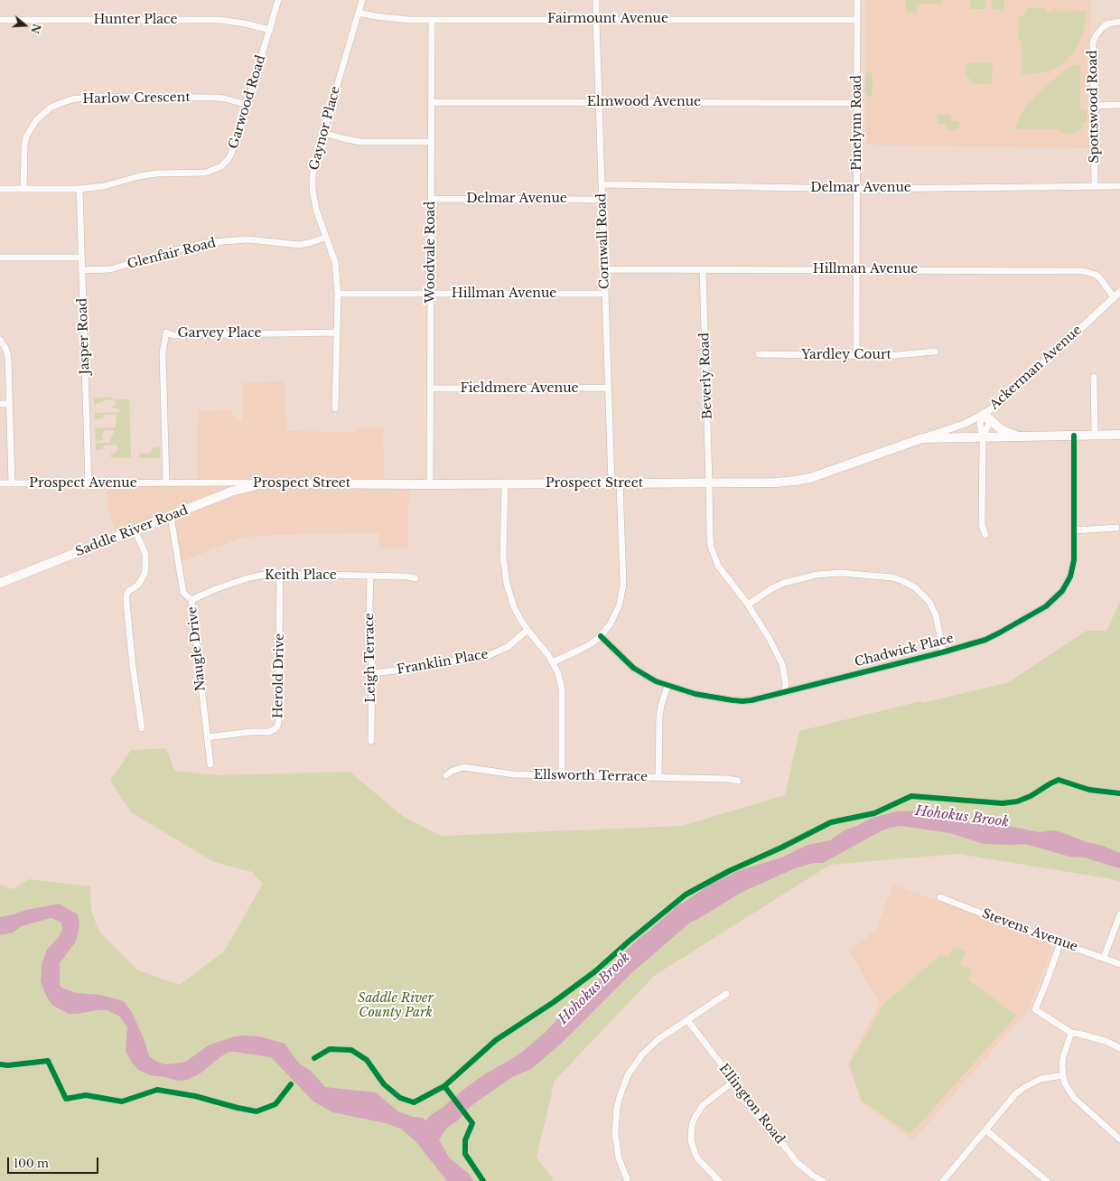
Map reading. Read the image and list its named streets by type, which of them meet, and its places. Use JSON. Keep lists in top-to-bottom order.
{
  "streets": {
    "main road": ["Prospect Street", "Saddle River Road"],
    "street": [
      "Fairmount Avenue",
      "Hunter Place",
      "Harlow Crescent",
      "Garwood Road",
      "Elmwood Avenue",
      "Spottswood Road",
      "Pinelynn Road",
      "Gaynor Place",
      "Delmar Avenue",
      "Cornwall Road",
      "Woodvale Road",
      "Glenfair Road",
      "Hillman Avenue",
      "Garvey Place",
      "Jasper Road",
      "Yardley Court",
      "Ackerman Avenue",
      "Beverly Road",
      "Fieldmere Avenue",
      "Prospect Avenue",
      "Keith Place",
      "Naugle Drive",
      "Chadwick Place",
      "Leigh Terrace",
      "Franklin Place",
      "Herold Drive",
      "Ellsworth Terrace",
      "Stevens Avenue",
      "Ellington Road"
    ]
  },
  "crossings": [
    ["Fairmount Avenue", "Pinelynn Road"],
    ["Fairmount Avenue", "Gaynor Place"],
    ["Fairmount Avenue", "Cornwall Road"],
    ["Fairmount Avenue", "Woodvale Road"],
    ["Hunter Place", "Garwood Road"],
    ["Harlow Crescent", "Garwood Road"],
    ["Garwood Road", "Jasper Road"],
    ["Elmwood Avenue", "Pinelynn Road"],
    ["Elmwood Avenue", "Cornwall Road"],
    ["Elmwood Avenue", "Woodvale Road"],
    ["Spottswood Road", "Delmar Avenue"],
    ["Pinelynn Road", "Delmar Avenue"],
    ["Pinelynn Road", "Hillman Avenue"],
    ["Pinelynn Road", "Yardley Court"],
    ["Gaynor Place", "Glenfair Road"],
    ["Gaynor Place", "Hillman Avenue"],
    ["Gaynor Place", "Garvey Place"],
    ["Delmar Avenue", "Cornwall Road"],
    ["Delmar Avenue", "Woodvale Road"],
    ["Cornwall Road", "Hillman Avenue"],
    ["Cornwall Road", "Fieldmere Avenue"],
    ["Cornwall Road", "Prospect Street"],
    ["Cornwall Road", "Chadwick Place"],
    ["Woodvale Road", "Hillman Avenue"],
    ["Woodvale Road", "Fieldmere Avenue"],
    ["Woodvale Road", "Prospect Street"],
    ["Glenfair Road", "Jasper Road"],
    ["Hillman Avenue", "Ackerman Avenue"],
    ["Hillman Avenue", "Beverly Road"],
    ["Garvey Place", "Prospect Avenue"],
    ["Garvey Place", "Prospect Street"],
    ["Jasper Road", "Prospect Avenue"],
    ["Ackerman Avenue", "Prospect Street"],
    ["Beverly Road", "Prospect Street"],
    ["Beverly Road", "Chadwick Place"],
    ["Prospect Avenue", "Prospect Street"],
    ["Prospect Street", "Saddle River Road"],
    ["Prospect Street", "Chadwick Place"],
    ["Saddle River Road", "Naugle Drive"],
    ["Keith Place", "Naugle Drive"],
    ["Keith Place", "Leigh Terrace"],
    ["Keith Place", "Herold Drive"],
    ["Naugle Drive", "Herold Drive"],
    ["Leigh Terrace", "Franklin Place"]
  ],
  "water": ["Hohokus Brook"],
  "parks": ["Saddle River County Park"],
  "scale_bar": "100 m",
  "north": "right"
}
